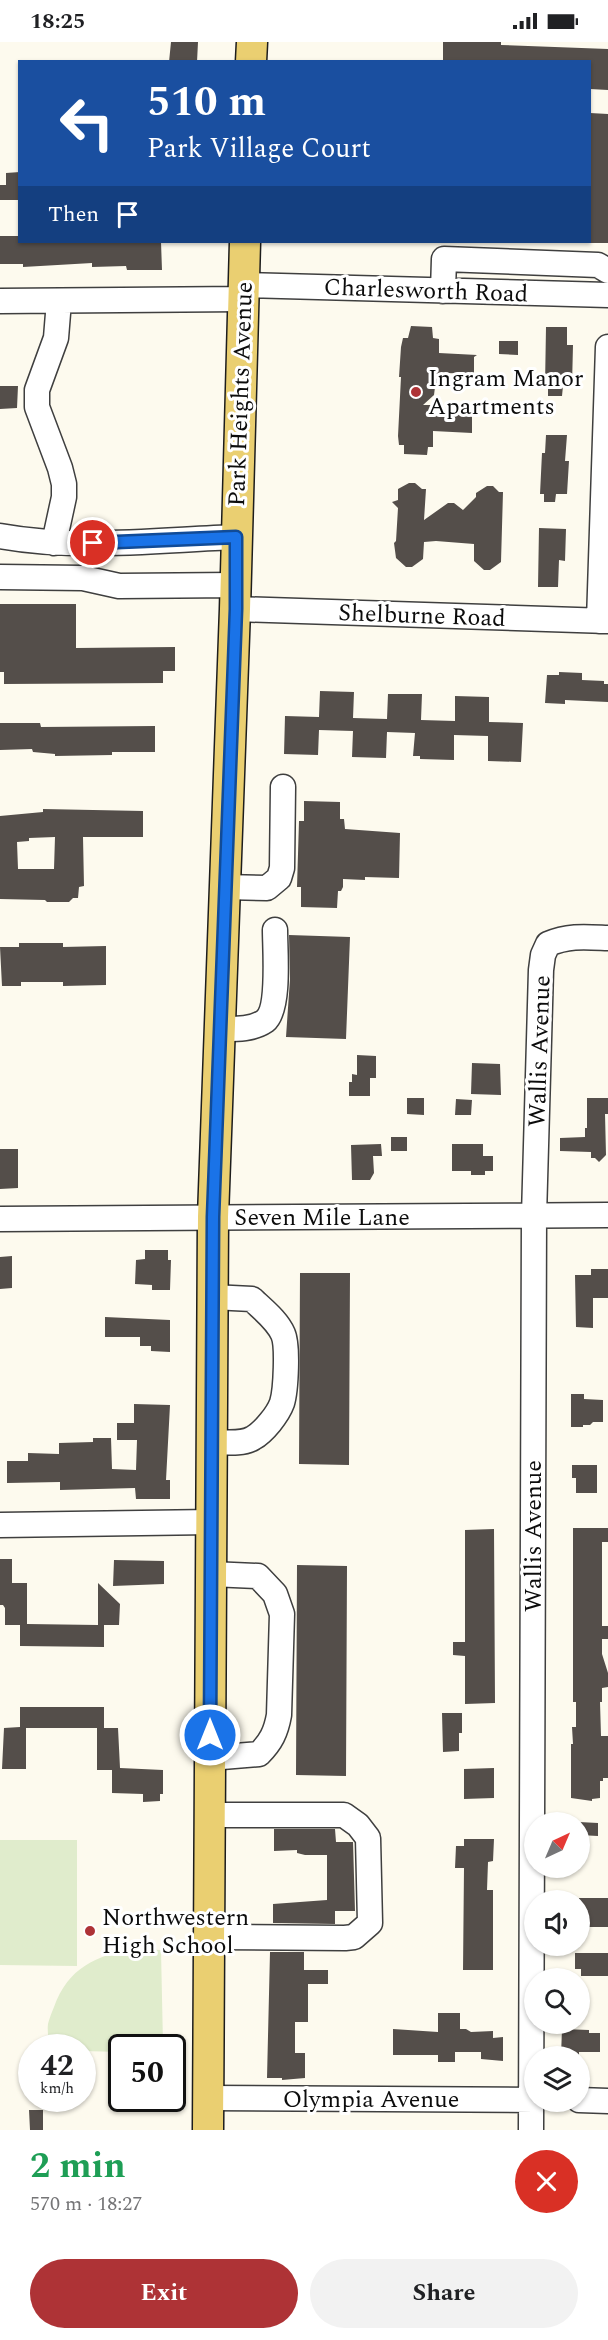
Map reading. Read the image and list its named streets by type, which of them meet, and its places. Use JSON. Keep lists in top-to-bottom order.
{
  "streets": {
    "main road": ["Park Heights Avenue"],
    "street": [
      "Charlesworth Road",
      "Shelburne Road",
      "Wallis Avenue",
      "Seven Mile Lane",
      "Olympia Avenue"
    ]
  },
  "crossings": [
    ["Charlesworth Road", "Park Heights Avenue"],
    ["Park Heights Avenue", "Shelburne Road"],
    ["Park Heights Avenue", "Seven Mile Lane"],
    ["Park Heights Avenue", "Olympia Avenue"],
    ["Wallis Avenue", "Seven Mile Lane"]
  ],
  "places": ["Ingram Manor Apartments", "Northwestern High School"],
  "north": "top right",
  "page": {
    "status": "18:25",
    "turn": ["510 m", "Park Village Court"],
    "then": "Then",
    "speed": "42 km/h",
    "limit": "50",
    "heading": ["2 min", "570 m · 18:27"],
    "buttons": ["Exit", "Share"]
  }
}
